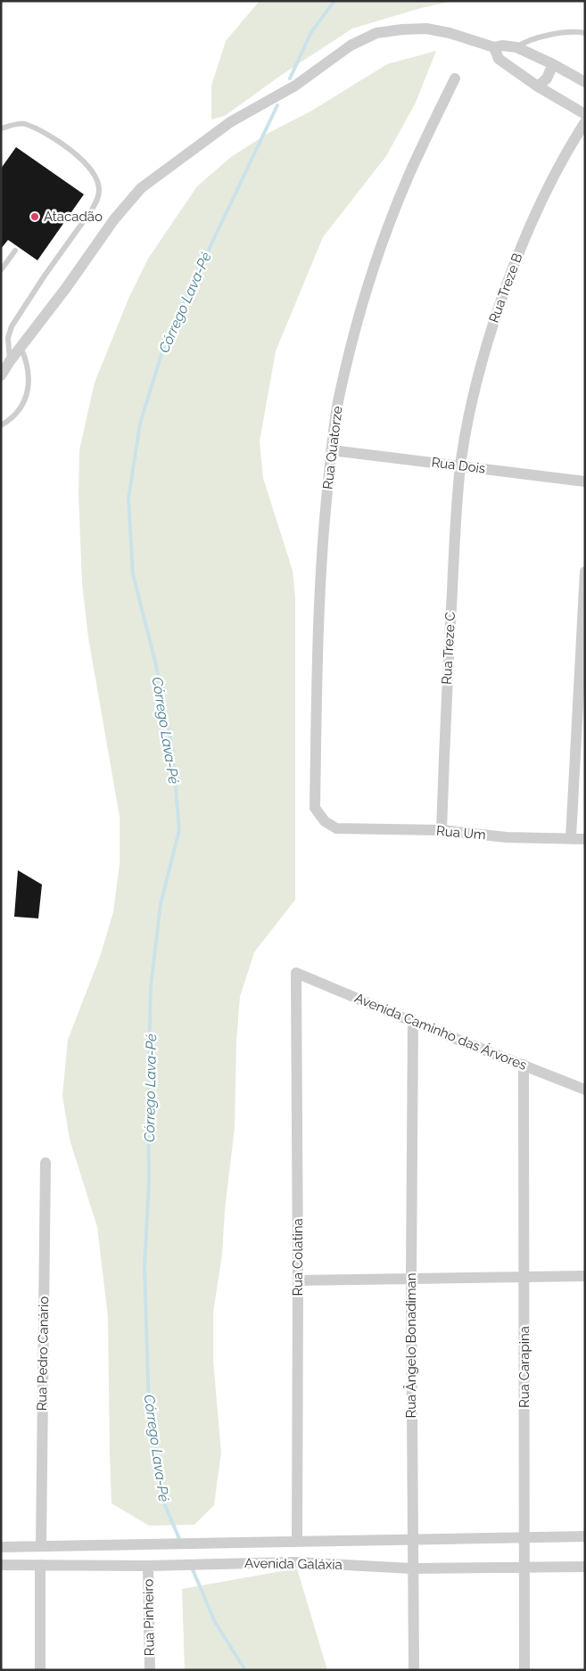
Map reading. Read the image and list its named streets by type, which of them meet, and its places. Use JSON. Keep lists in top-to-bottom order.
{
  "streets": {
    "street": [
      "Rua Treze B",
      "Rua Quatorze",
      "Rua Dois",
      "Rua Treze C",
      "Rua Um",
      "Avenida Caminho das Árvores",
      "Rua Colatina",
      "Rua Ângelo Bonadiman",
      "Rua Pedro Canário",
      "Rua Carapina",
      "Avenida Galáxia",
      "Rua Pinheiro"
    ]
  },
  "crossings": [
    ["Rua Treze B", "Rua Dois"],
    ["Rua Treze B", "Rua Treze C"],
    ["Rua Quatorze", "Rua Dois"],
    ["Rua Quatorze", "Rua Um"],
    ["Rua Dois", "Rua Treze C"],
    ["Rua Treze C", "Rua Um"],
    ["Avenida Caminho das Árvores", "Rua Colatina"],
    ["Avenida Caminho das Árvores", "Rua Ângelo Bonadiman"],
    ["Avenida Caminho das Árvores", "Rua Carapina"],
    ["Rua Colatina", "Avenida Galáxia"],
    ["Rua Ângelo Bonadiman", "Avenida Galáxia"],
    ["Rua Pedro Canário", "Avenida Galáxia"],
    ["Rua Carapina", "Avenida Galáxia"],
    ["Avenida Galáxia", "Rua Pinheiro"]
  ],
  "water": ["Córrego Lava-Pé"],
  "places": ["Atacadão"]
}
